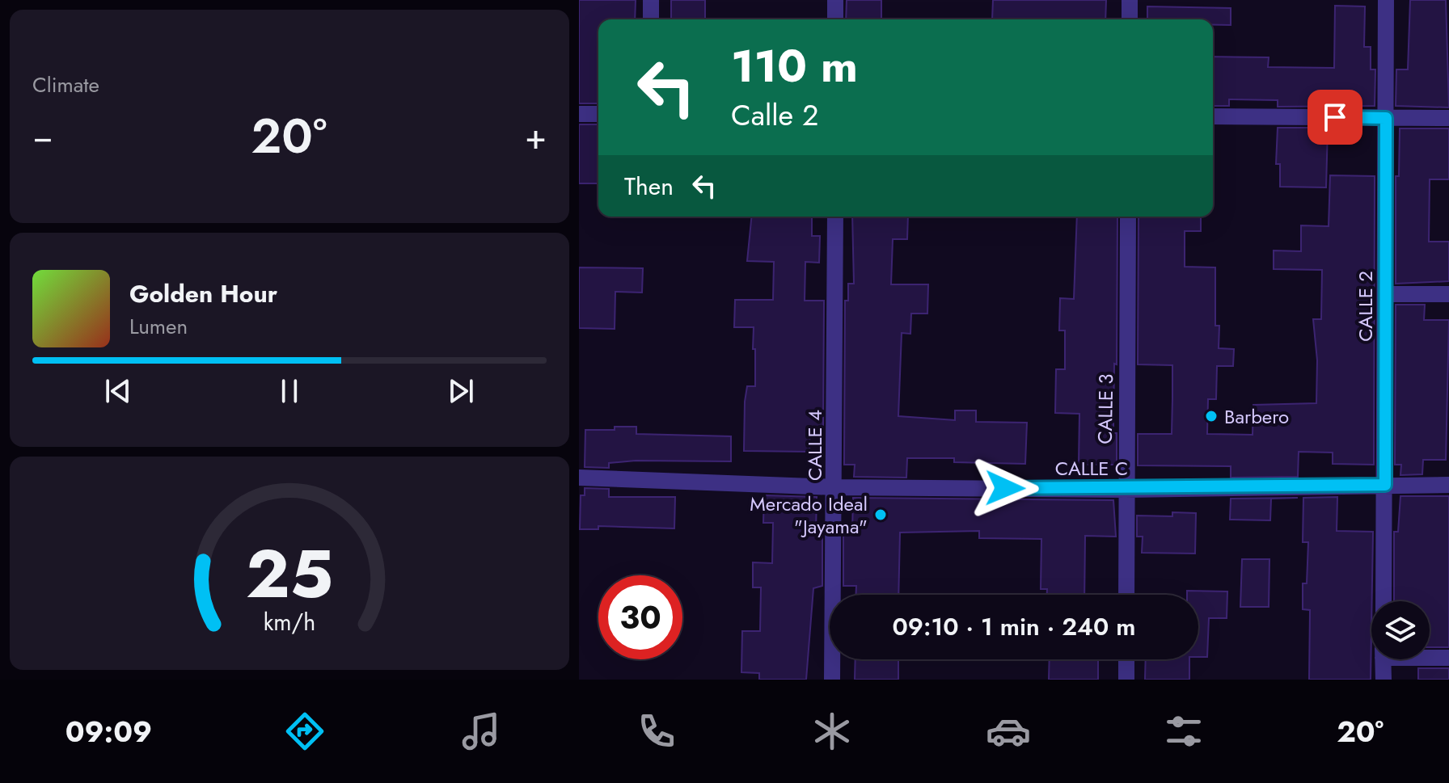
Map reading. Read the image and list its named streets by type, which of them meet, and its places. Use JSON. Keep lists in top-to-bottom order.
{
  "streets": {
    "street": [
      "CALLE 2",
      "CALLE 3",
      "CALLE 4",
      "CALLE C"
    ]
  },
  "crossings": [
    ["CALLE 2", "CALLE C"],
    ["CALLE 3", "CALLE C"],
    ["CALLE 4", "CALLE C"]
  ],
  "places": ["Barbero", "Mercado Ideal \"Jayama\""],
  "page": {
    "tile": "Climate",
    "turn": ["110 m", "Calle 2"],
    "heat": ["−", "20°", "+"],
    "then": "Then",
    "song": ["Golden Hour", "Lumen"],
    "limit": "30",
    "trip": "09:10 · 1 min · 240 m",
    "tabs": ["09:09", "20°"],
    "gauge": ["25", "km/h"]
  }
}
